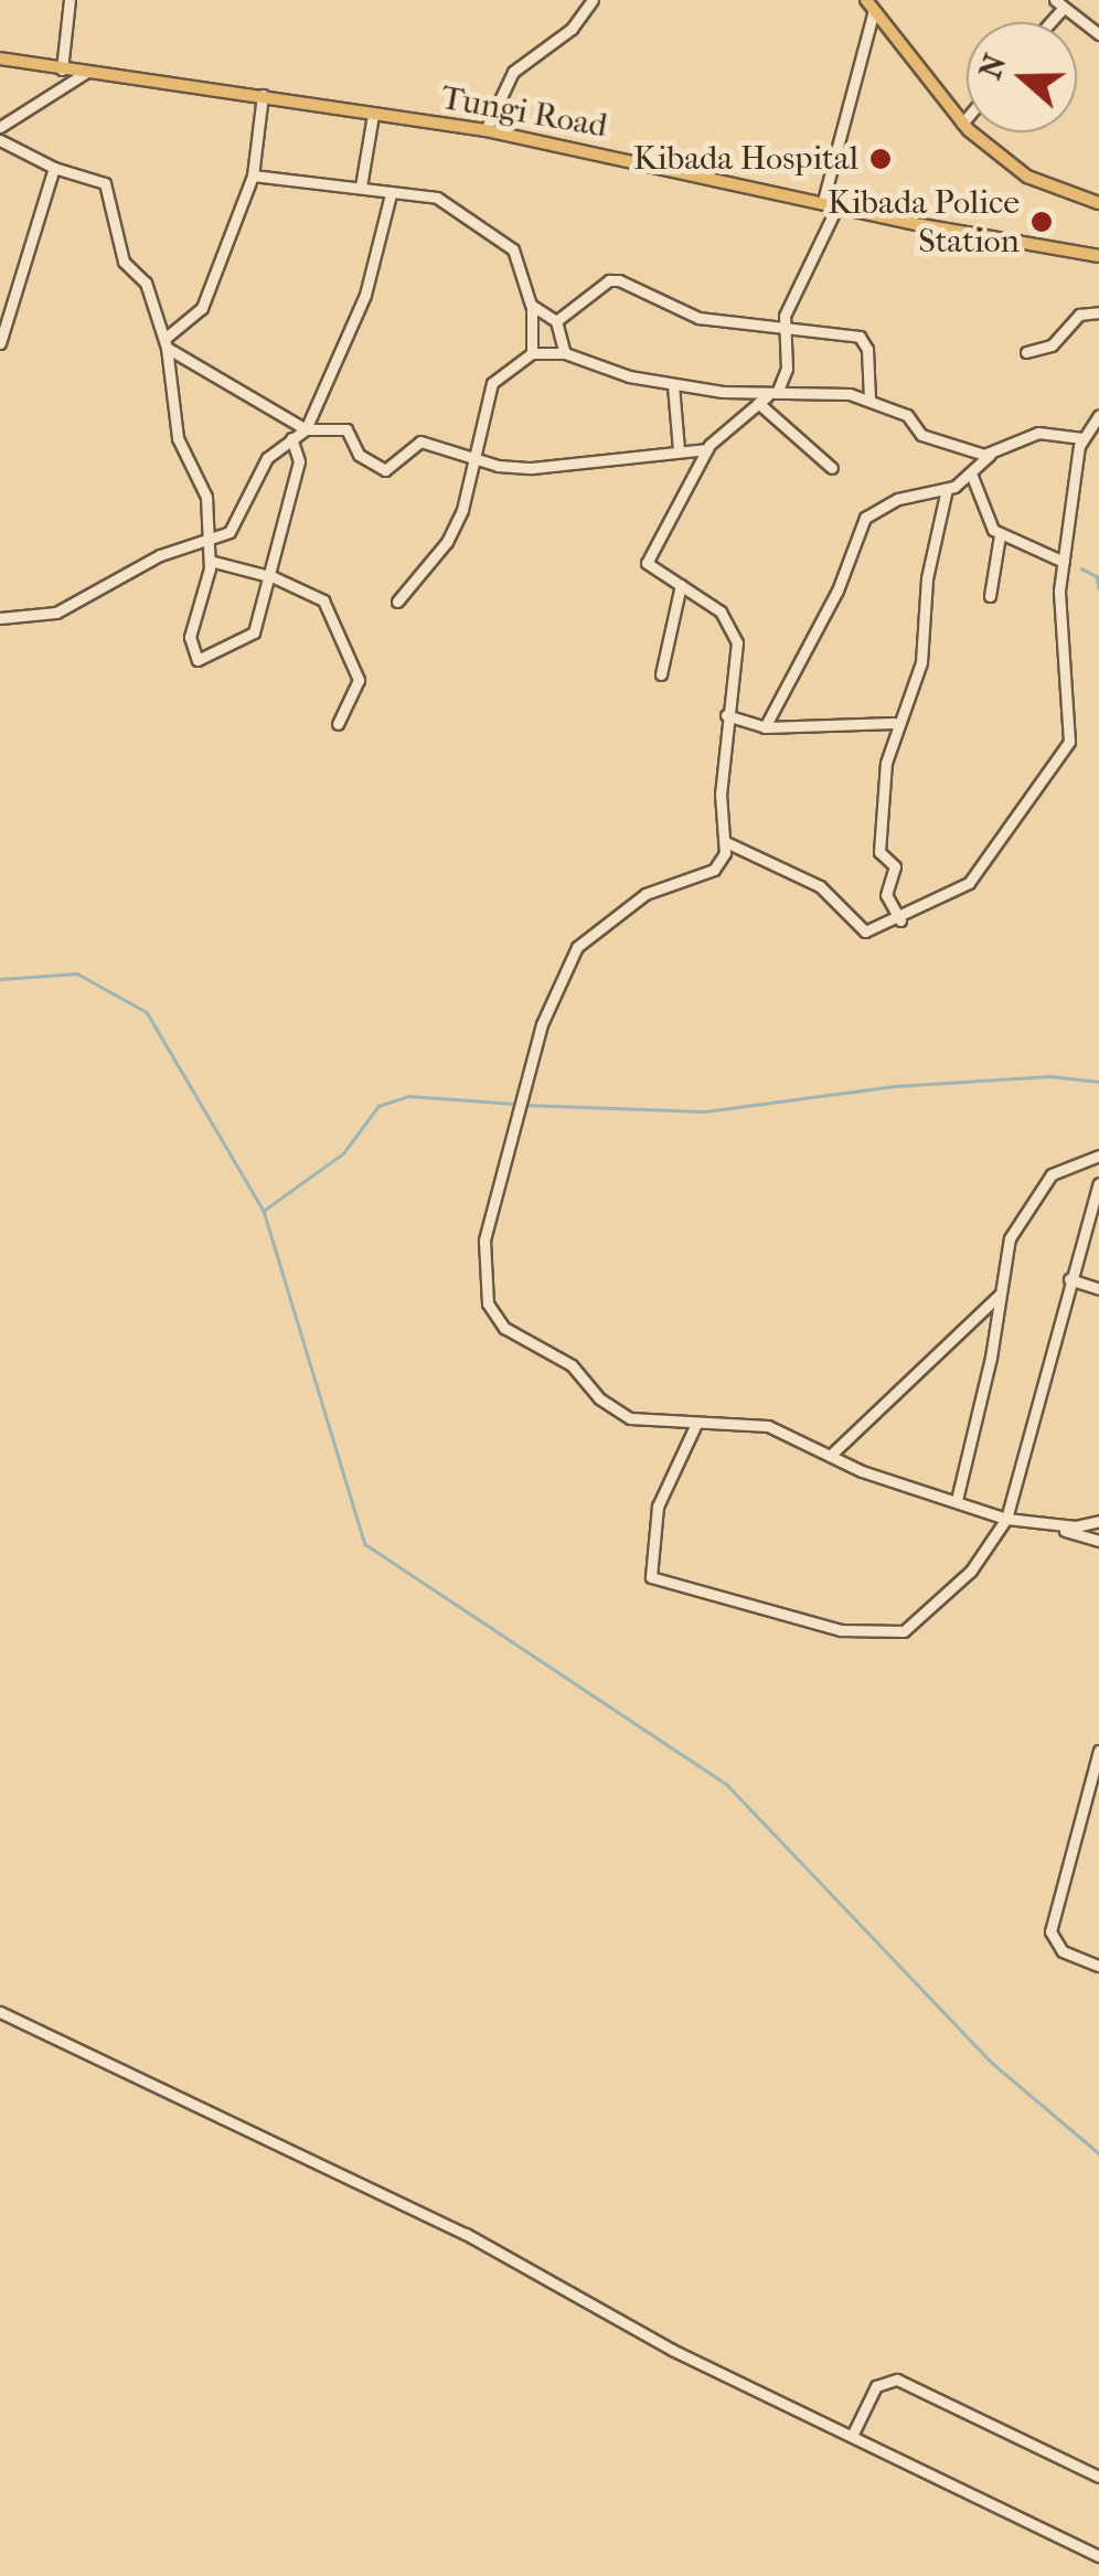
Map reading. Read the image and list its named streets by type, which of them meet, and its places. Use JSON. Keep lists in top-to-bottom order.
{
  "streets": {
    "main road": ["Tungi Road"]
  },
  "places": ["Kibada Hospital", "Kibada Police Station"],
  "north": "left"
}
